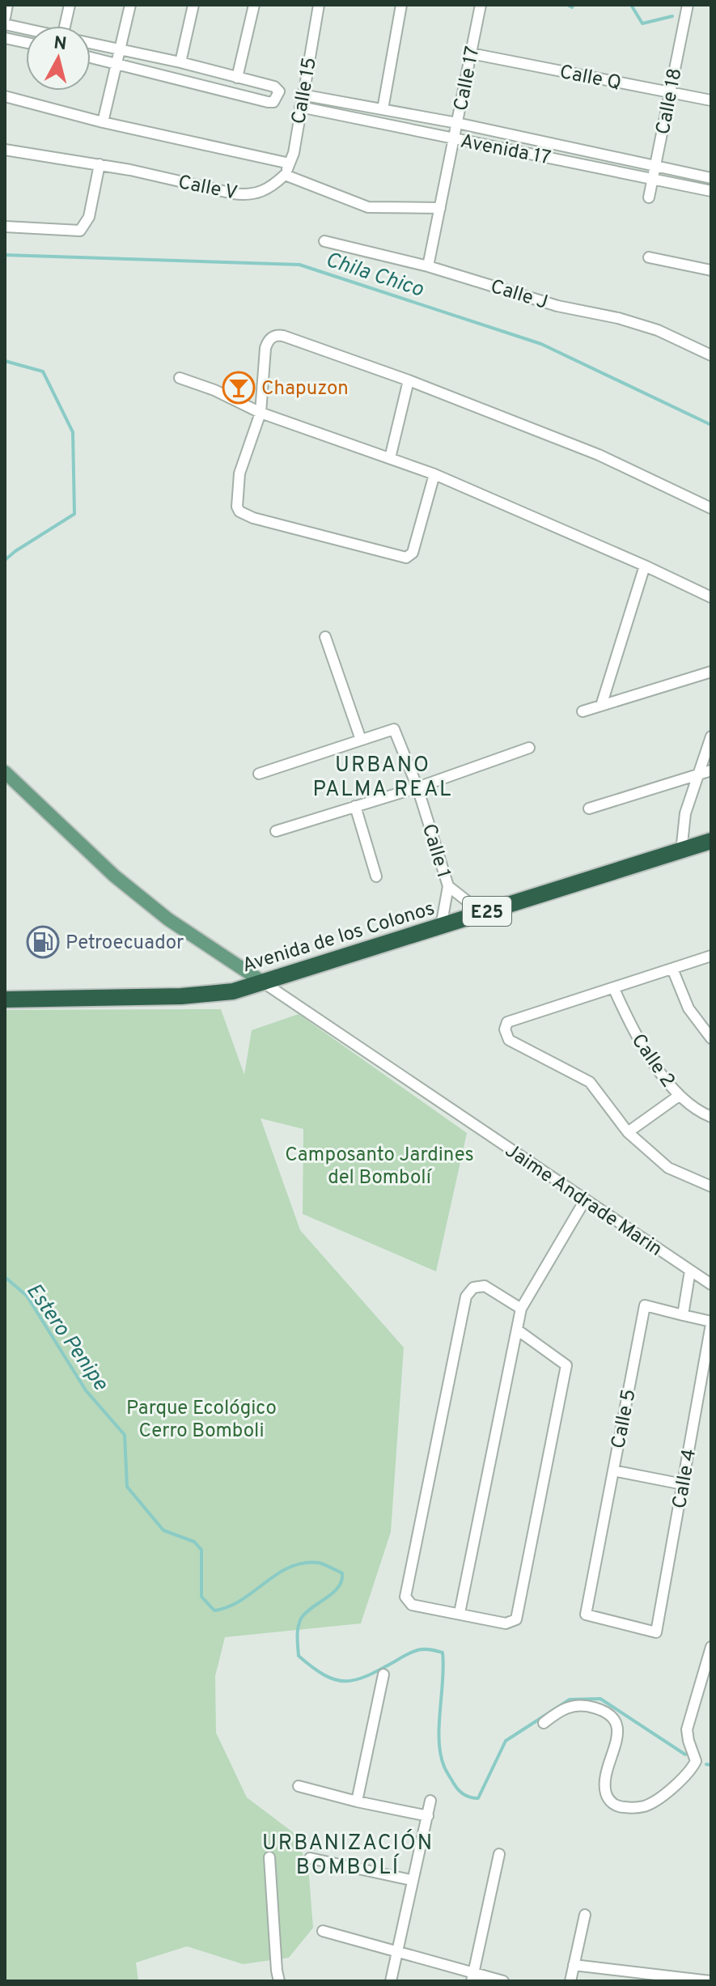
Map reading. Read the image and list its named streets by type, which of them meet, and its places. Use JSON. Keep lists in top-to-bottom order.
{
  "streets": {
    "highway": ["E25", "Avenida de los Colonos"],
    "street": [
      "Calle Q",
      "Calle 17",
      "Calle 15",
      "Calle 18",
      "Avenida 17",
      "Calle V",
      "Calle J",
      "Calle 1",
      "Calle 2",
      "Jaime Andrade Marin",
      "Calle 5",
      "Calle 4"
    ]
  },
  "crossings": [
    ["Calle Q", "Calle 17"],
    ["Calle Q", "Calle 18"],
    ["Calle 17", "Avenida 17"],
    ["Calle 17", "Calle J"],
    ["Calle 15", "Avenida 17"],
    ["Calle 15", "Calle V"],
    ["Calle 18", "Avenida 17"],
    ["Calle 1", "Avenida de los Colonos"],
    ["Avenida de los Colonos", "Jaime Andrade Marin"],
    ["Calle 5", "Calle 4"]
  ],
  "districts": ["URBANO PALMA REAL", "URBANIZACIÓN BOMBOLÍ"],
  "water": ["Chila Chico", "Estero Penipe"],
  "parks": ["Camposanto Jardines del Bombolí", "Parque Ecológico Cerro Bomboli"],
  "places": {
    "bar": ["Chapuzon"],
    "fuel station": ["Petroecuador"]
  },
  "north": "top"
}
